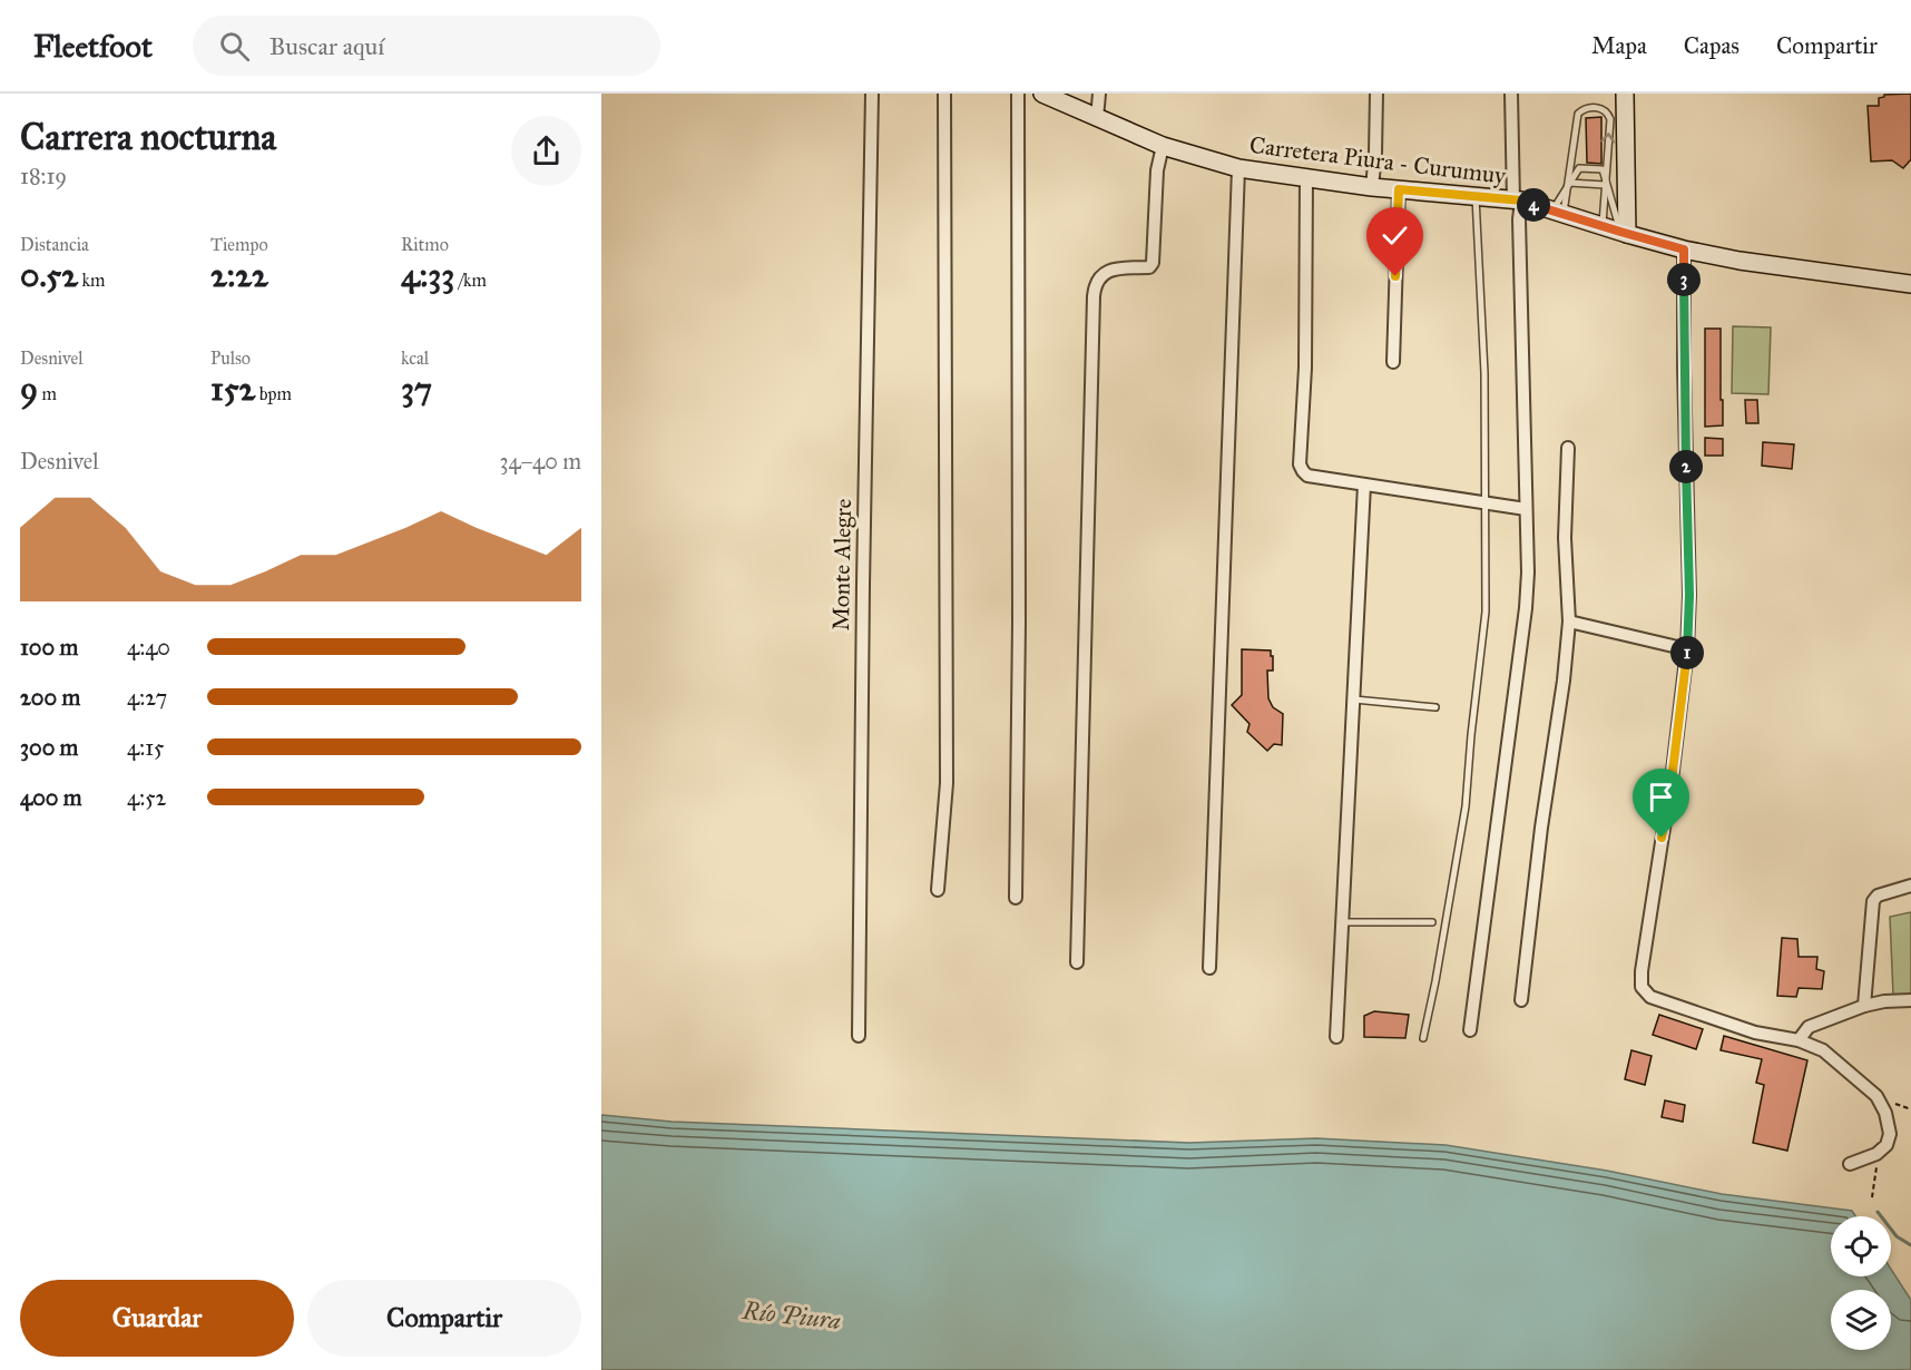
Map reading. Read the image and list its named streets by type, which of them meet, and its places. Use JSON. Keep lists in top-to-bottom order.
{
  "streets": {
    "main road": ["Carretera Piura - Curumuy"],
    "street": ["Monte Alegre"]
  },
  "water": ["Río Piura"],
  "page": {
    "header": "Fleetfoot",
    "search": "Buscar aquí",
    "nav": ["Mapa", "Capas", "Compartir"],
    "heading": ["Carrera nocturna", "18:19"],
    "pins": [
      "4",
      "3",
      "2",
      "1"
    ],
    "stats": [
      ["Distancia", "0.52 km"],
      ["Tiempo", "2:22"],
      ["Ritmo", "4:33 /km"],
      ["Desnivel", "9 m"],
      ["Pulso", "152 bpm"],
      ["kcal", "37"]
    ],
    "chart": ["Desnivel", "34–40 m"],
    "list": [
      {
        "name": "100 m",
        "note": "4:40"
      },
      {
        "name": "200 m",
        "note": "4:27"
      },
      {
        "name": "300 m",
        "note": "4:15"
      },
      {
        "name": "400 m",
        "note": "4:52"
      }
    ],
    "buttons": ["Guardar", "Compartir"]
  }
}
